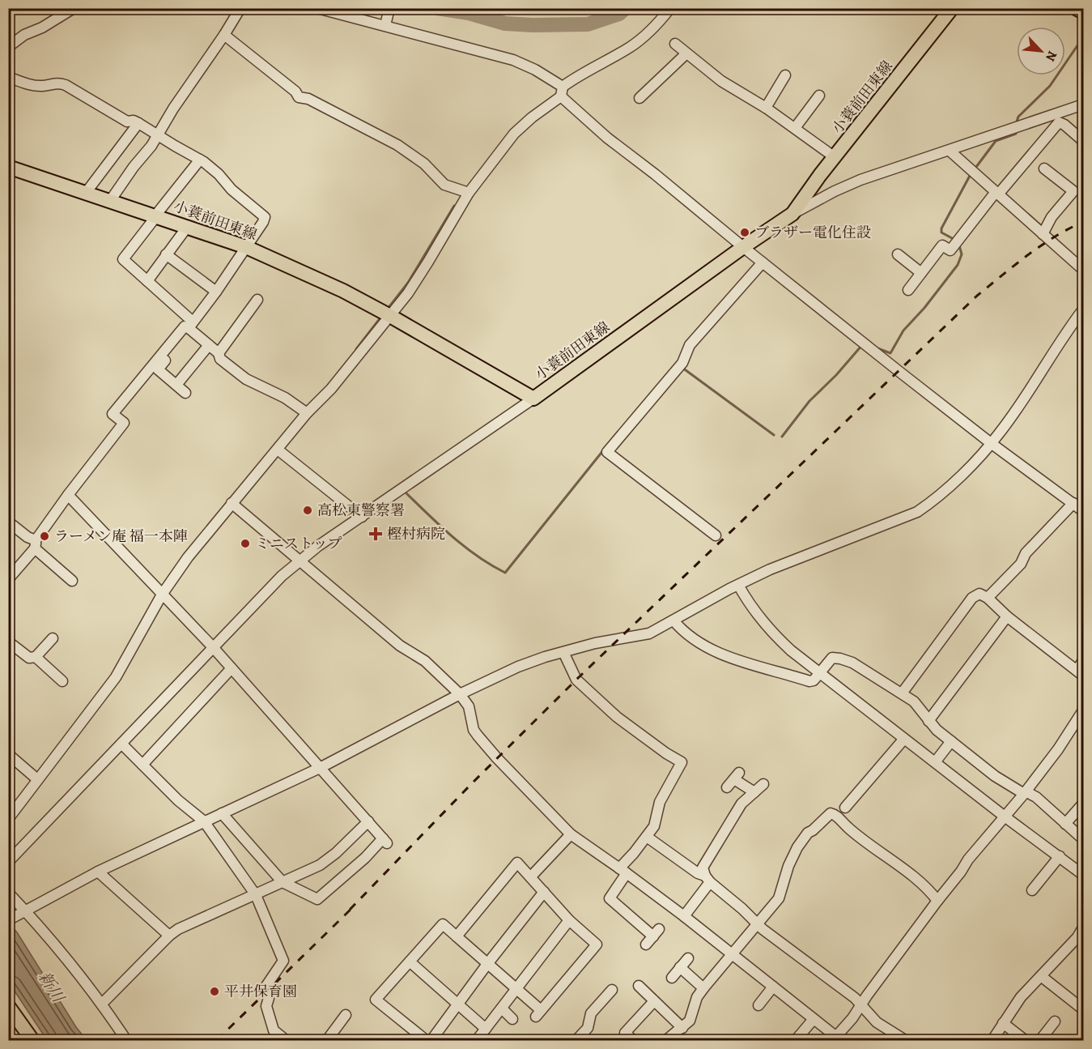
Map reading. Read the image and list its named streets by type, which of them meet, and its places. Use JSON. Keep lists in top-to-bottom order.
{
  "streets": {
    "main road": ["小蓑前田東線"]
  },
  "water": ["新川"],
  "places": {
    "other": [
      "ブラザー電化住設",
      "高松東警察署",
      "ラーメン庵 福一本陣",
      "ミニストップ",
      "平井保育園"
    ],
    "health": ["樫村病院"]
  },
  "north": "bottom right"
}
